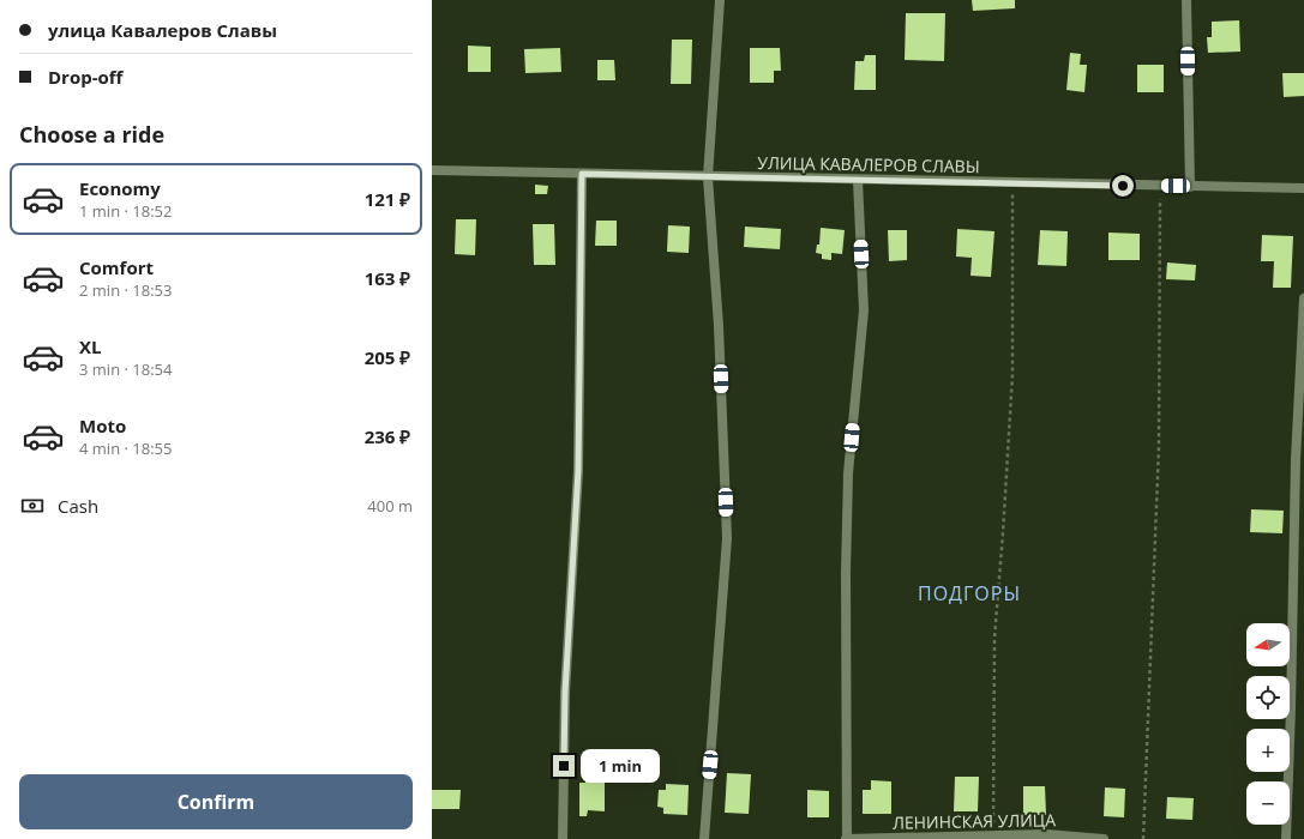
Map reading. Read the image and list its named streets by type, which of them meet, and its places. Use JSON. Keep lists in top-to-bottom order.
{
  "streets": {
    "street": ["УЛИЦА КАВАЛЕРОВ СЛАВЫ", "ЛЕНИНСКАЯ УЛИЦА"]
  },
  "districts": ["ПОДГОРЫ"],
  "north": "left",
  "page": {
    "banner": ["улица Кавалеров Славы", "Drop-off"],
    "heading": "Choose a ride",
    "list": [
      {
        "name": "Economy",
        "note": "1 min · 18:52",
        "value": "121 ₽"
      },
      {
        "name": "Comfort",
        "note": "2 min · 18:53",
        "value": "163 ₽"
      },
      {
        "name": "XL",
        "note": "3 min · 18:54",
        "value": "205 ₽"
      },
      {
        "name": "Moto",
        "note": "4 min · 18:55",
        "value": "236 ₽"
      }
    ],
    "pay": ["Cash", "400 m"],
    "map_buttons": ["+", "−"],
    "bubble": "1 min",
    "buttons": "Confirm"
  }
}
